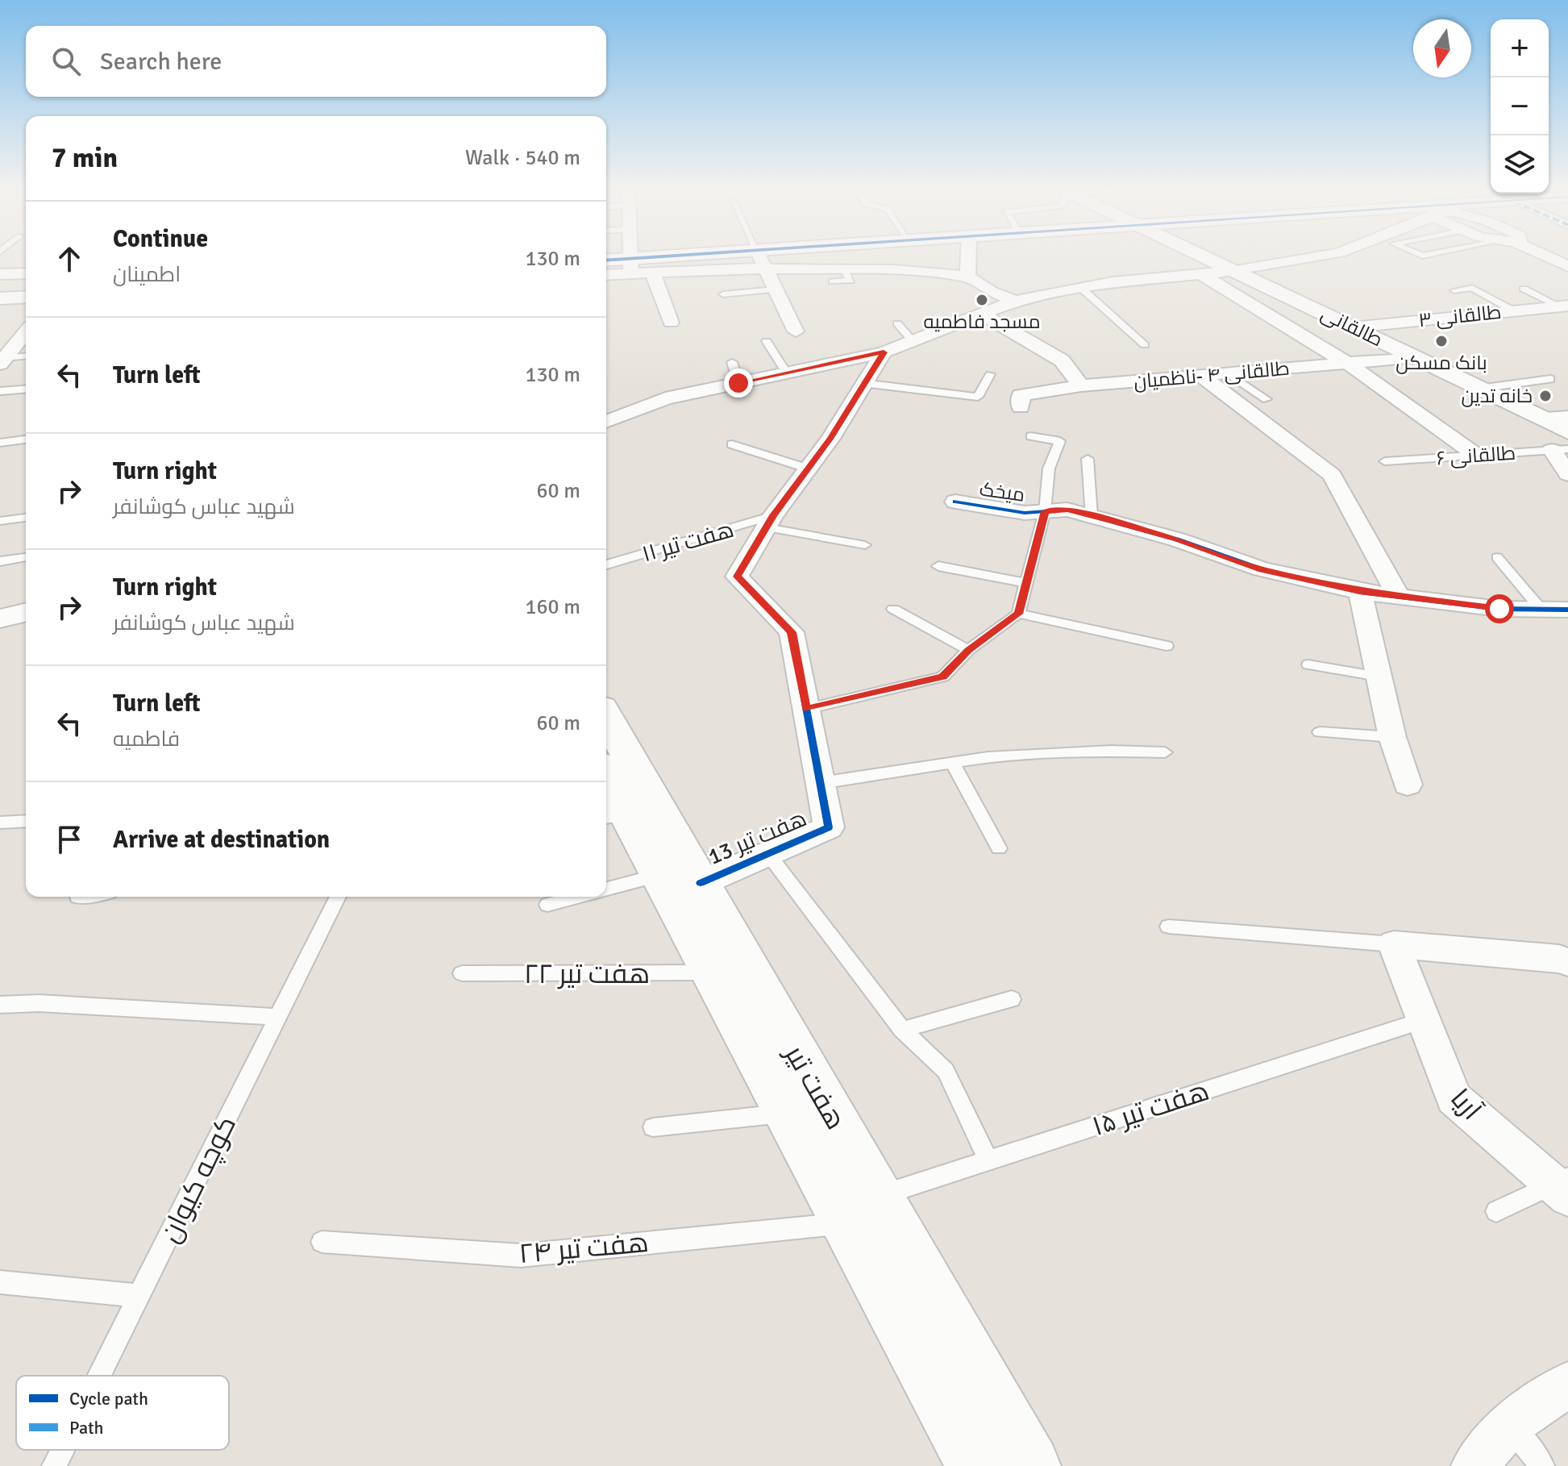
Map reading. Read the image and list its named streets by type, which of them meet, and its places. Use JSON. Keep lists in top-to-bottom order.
{
  "streets": {
    "main road": ["طالقانی", "هفت تیر"],
    "street": [
      "طالقانی ۳",
      "طالقانی ۴ -ناظمیان",
      "میخک",
      "هفت تیر 13",
      "آریا"
    ],
    "lane": [
      "طالقانی ۶",
      "هفت تیر ۱۱",
      "هفت تیر ۲۲",
      "هفت تیر ۱۵",
      "کوچه کیوان",
      "هفت تیر ۲۴"
    ]
  },
  "crossings": [
    ["طالقانی ۳", "طالقانی"],
    ["طالقانی", "طالقانی ۴ -ناظمیان"],
    ["هفت تیر 13", "هفت تیر"],
    ["هفت تیر ۲۲", "هفت تیر"],
    ["هفت تیر", "هفت تیر ۱۵"],
    ["هفت تیر", "هفت تیر ۲۴"],
    ["آریا", "هفت تیر ۱۵"],
    ["هفت تیر ۱۵", "هفت تیر ۲۴"]
  ],
  "places": ["مسجد فاطمیه", "بانک مسکن", "خانه تدین"],
  "legend": ["Cycle path", "Path"],
  "north": "bottom",
  "page": {
    "map_buttons": ["+", "−"],
    "search": "Search here",
    "heading": ["7 min", "Walk · 540 m"],
    "list": [
      ["Continue", "اطمینان", "130 m"],
      ["Turn left", "130 m"],
      ["Turn right", "شهید عباس کوشانفر", "60 m"],
      ["Turn right", "شهید عباس کوشانفر", "160 m"],
      ["Turn left", "فاطمیه", "60 m"],
      "Arrive at destination"
    ]
  }
}
